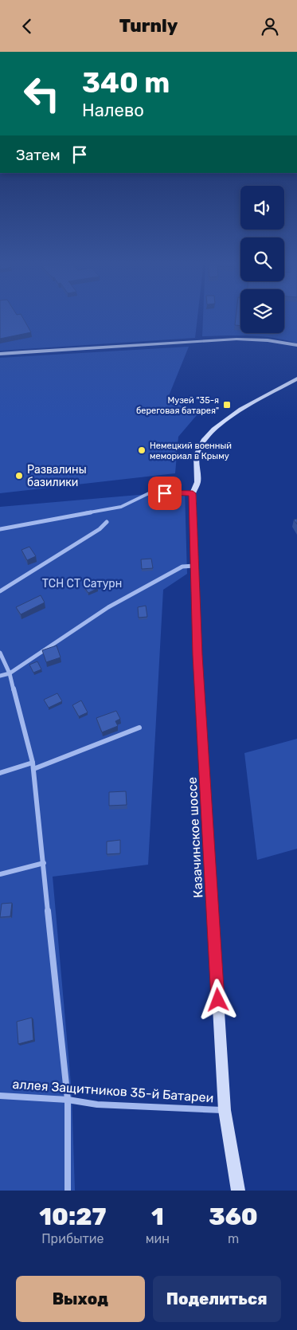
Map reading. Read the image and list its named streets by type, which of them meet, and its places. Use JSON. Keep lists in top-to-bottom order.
{
  "streets": {
    "main road": ["Казачинское шоссе"],
    "street": ["аллея Защитников 35-й Батареи"]
  },
  "crossings": [
    ["Казачинское шоссе", "аллея Защитников 35-й Батареи"]
  ],
  "parks": ["ТСН СТ Сатурн"],
  "places": {
    "transit": ["Музей \"35-я береговая батарея\""],
    "other": ["Немецкий военный мемориал в Крыму", "Развалины базилики"]
  },
  "page": {
    "header": "Turnly",
    "turn": ["340 m", "Налево"],
    "then": "Затем",
    "eta": [
      "10:27",
      "Прибытие",
      "1",
      "мин",
      "360",
      "m"
    ],
    "buttons": ["Выход", "Поделиться"]
  }
}
